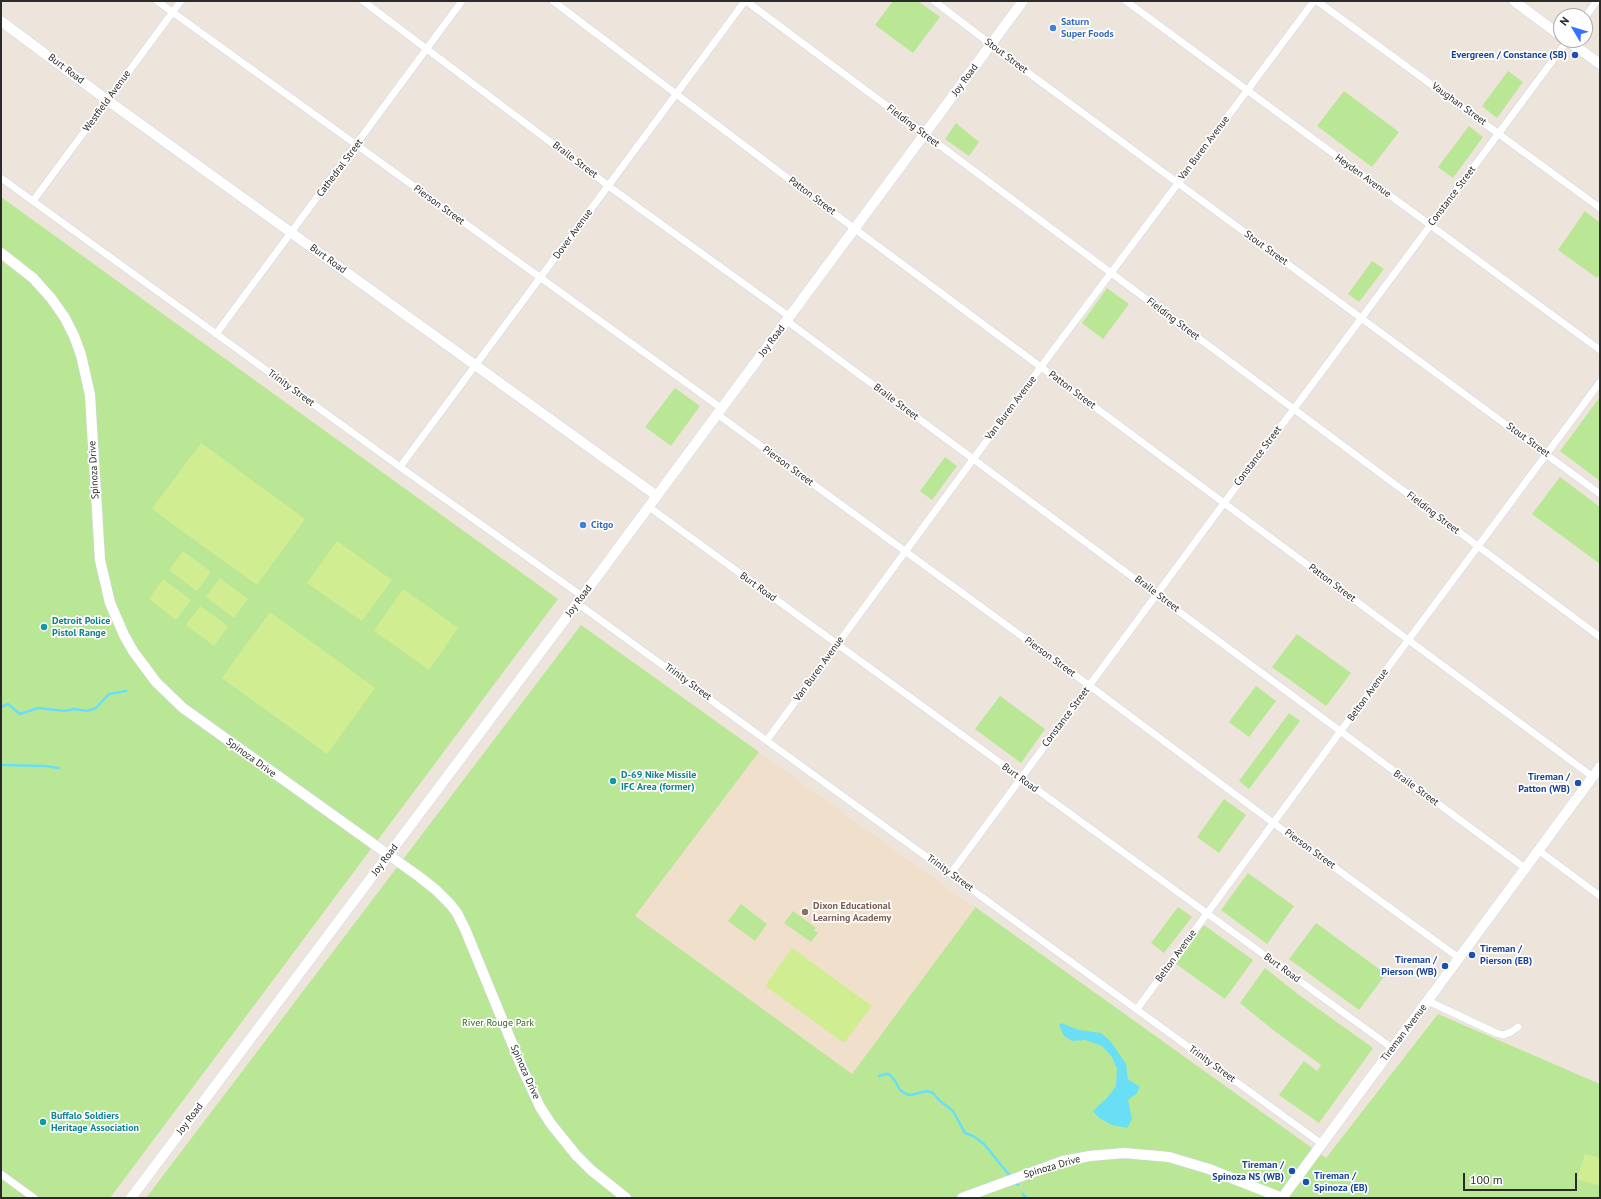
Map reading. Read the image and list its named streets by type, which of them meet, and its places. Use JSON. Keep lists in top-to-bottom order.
{
  "streets": {
    "street": [
      "Stout Street",
      "Burt Road",
      "Joy Road",
      "Westfield Avenue",
      "Vaughan Street",
      "Fielding Street",
      "Van Buren Avenue",
      "Braile Street",
      "Cathedral Street",
      "Heyden Avenue",
      "Patton Street",
      "Constance Street",
      "Pierson Street",
      "Dover Avenue",
      "Trinity Street",
      "Spinoza Drive",
      "Belton Avenue",
      "Tireman Avenue"
    ]
  },
  "crossings": [
    ["Stout Street", "Joy Road"],
    ["Stout Street", "Van Buren Avenue"],
    ["Stout Street", "Constance Street"],
    ["Stout Street", "Belton Avenue"],
    ["Burt Road", "Joy Road"],
    ["Burt Road", "Westfield Avenue"],
    ["Burt Road", "Van Buren Avenue"],
    ["Burt Road", "Cathedral Street"],
    ["Burt Road", "Constance Street"],
    ["Burt Road", "Dover Avenue"],
    ["Burt Road", "Belton Avenue"],
    ["Burt Road", "Tireman Avenue"],
    ["Joy Road", "Fielding Street"],
    ["Joy Road", "Braile Street"],
    ["Joy Road", "Patton Street"],
    ["Joy Road", "Pierson Street"],
    ["Joy Road", "Trinity Street"],
    ["Joy Road", "Spinoza Drive"],
    ["Westfield Avenue", "Pierson Street"],
    ["Westfield Avenue", "Trinity Street"],
    ["Vaughan Street", "Van Buren Avenue"],
    ["Vaughan Street", "Constance Street"],
    ["Fielding Street", "Van Buren Avenue"],
    ["Fielding Street", "Constance Street"],
    ["Fielding Street", "Dover Avenue"],
    ["Fielding Street", "Belton Avenue"],
    ["Van Buren Avenue", "Braile Street"],
    ["Van Buren Avenue", "Heyden Avenue"],
    ["Van Buren Avenue", "Patton Street"],
    ["Van Buren Avenue", "Pierson Street"],
    ["Van Buren Avenue", "Trinity Street"],
    ["Braile Street", "Cathedral Street"],
    ["Braile Street", "Constance Street"],
    ["Braile Street", "Dover Avenue"],
    ["Braile Street", "Belton Avenue"],
    ["Braile Street", "Tireman Avenue"],
    ["Cathedral Street", "Pierson Street"],
    ["Cathedral Street", "Trinity Street"],
    ["Heyden Avenue", "Constance Street"],
    ["Patton Street", "Constance Street"],
    ["Patton Street", "Dover Avenue"],
    ["Patton Street", "Belton Avenue"],
    ["Constance Street", "Pierson Street"],
    ["Constance Street", "Trinity Street"],
    ["Pierson Street", "Dover Avenue"],
    ["Pierson Street", "Belton Avenue"],
    ["Pierson Street", "Tireman Avenue"],
    ["Dover Avenue", "Trinity Street"],
    ["Trinity Street", "Belton Avenue"],
    ["Trinity Street", "Tireman Avenue"],
    ["Spinoza Drive", "Tireman Avenue"]
  ],
  "parks": ["River Rouge Park"],
  "places": [
    "Saturn Super Foods",
    "Evergreen / Constance (SB)",
    "Citgo",
    "Detroit Police Pistol Range",
    "D-69 Nike Missile IFC Area (former)",
    "Tireman / Patton (WB)",
    "Dixon Educational Learning Academy",
    "Tireman / Pierson (EB)",
    "Tireman / Pierson (WB)",
    "Buffalo Soldiers Heritage Association",
    "Tireman / Spinoza NS (WB)",
    "Tireman / Spinoza (EB)"
  ],
  "scale_bar": "100 m",
  "north": "top left"
}
